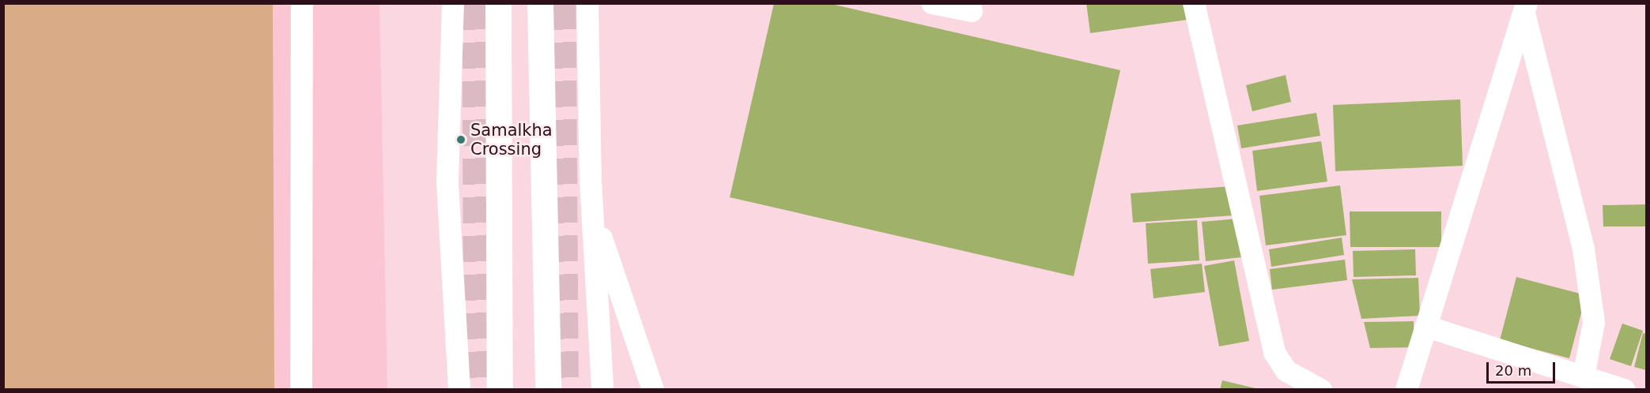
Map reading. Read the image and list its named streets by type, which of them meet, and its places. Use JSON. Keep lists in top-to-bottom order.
{
  "places": ["Samalkha Crossing"],
  "scale_bar": "20 m"
}
